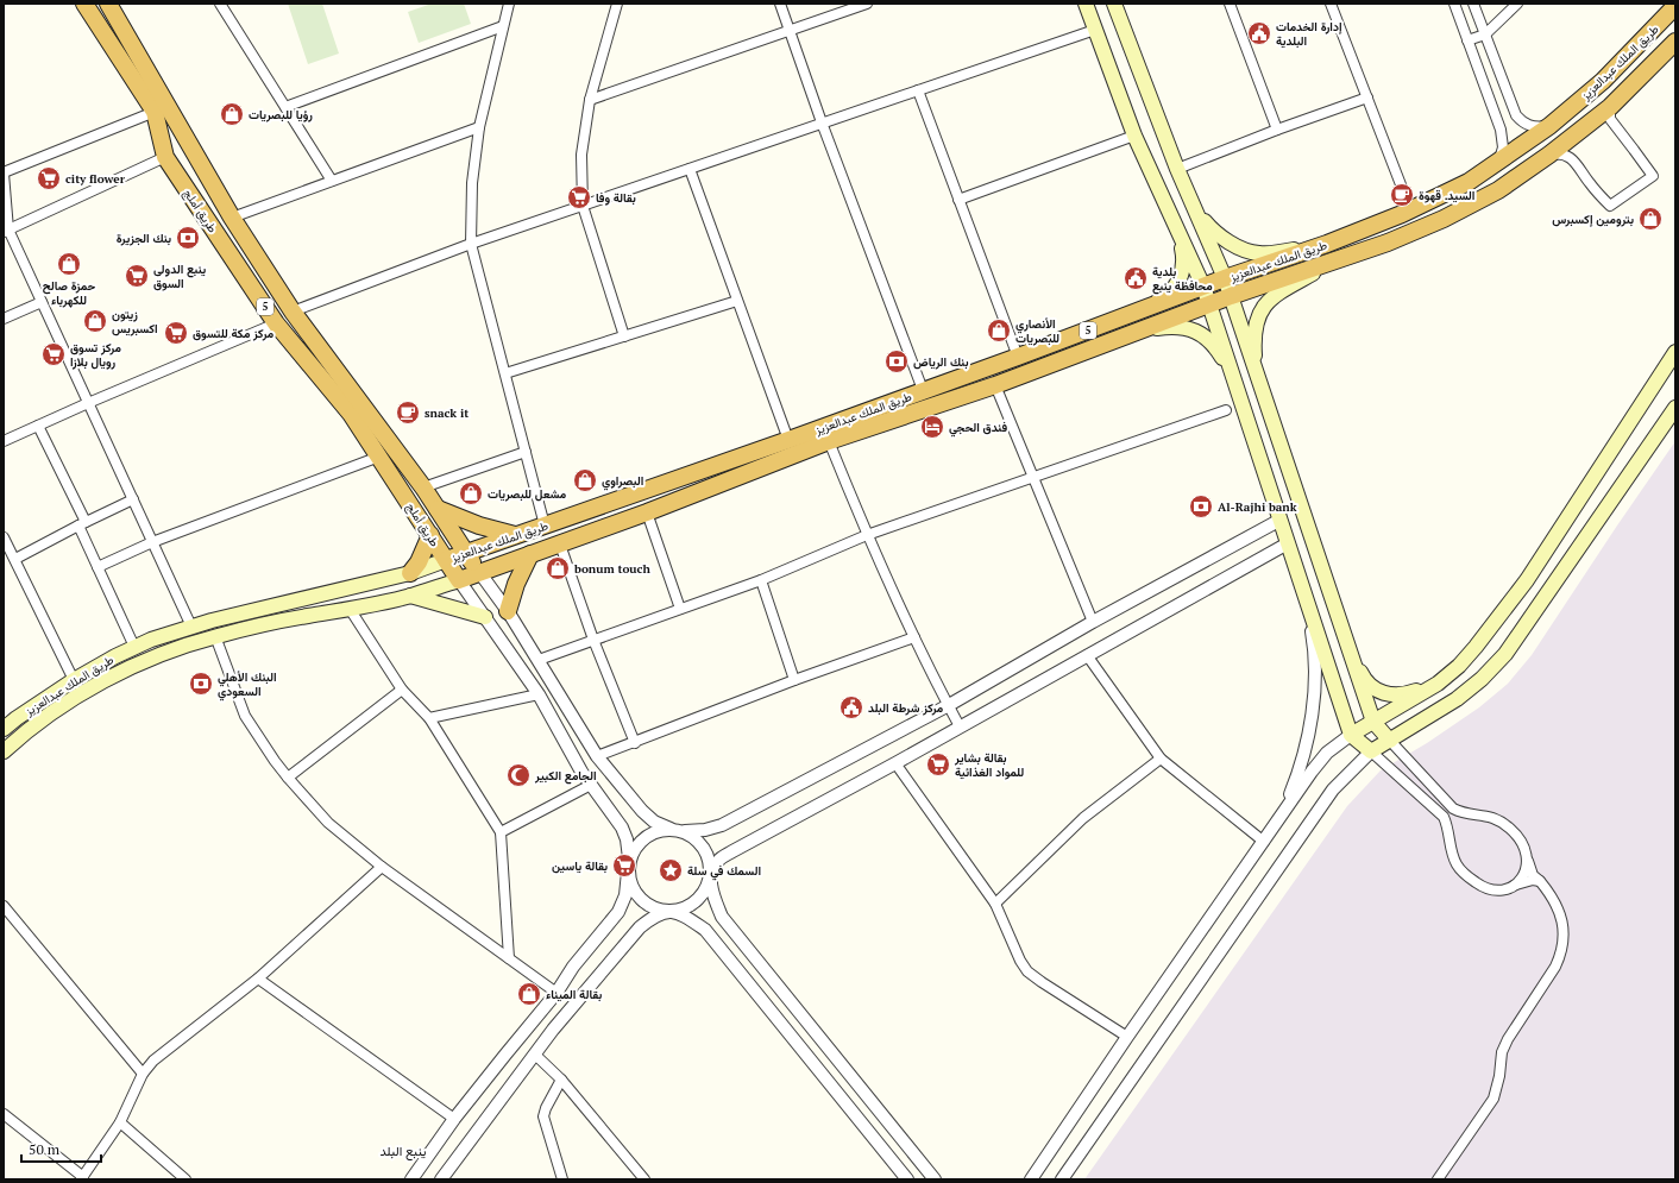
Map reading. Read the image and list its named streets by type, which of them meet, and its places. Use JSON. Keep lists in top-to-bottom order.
{
  "streets": {
    "highway": ["طريق الملك عبدالعزيز", "طريق أملج", "5"]
  },
  "crossings": [
    ["طريق الملك عبدالعزيز", "طريق أملج"],
    ["طريق الملك عبدالعزيز", "5"],
    ["طريق أملج", "5"]
  ],
  "districts": ["ينبع البلد"],
  "places": {
    "public building": ["إدارة الخدمات البلدية", "بلدية محافظة ينبع", "مركز شرطة البلد"],
    "shop": [
      "رؤيا للبصريات",
      "بترومين إكسبرس",
      "حمزة صالح للكهرباء",
      "زيتون اكسبريس",
      "الأنصاري للبصريات",
      "البصراوي",
      "مشعل للبصريات",
      "bonum touch",
      "بقالة الميناء"
    ],
    "supermarket": [
      "city flower",
      "بقالة وفا",
      "ينبع الدولى السوق",
      "مركز مكة للتسوق",
      "مركز تسوق رويال بلازا",
      "بقالة بشاير للمواد الغذائية",
      "بقالة ياسين"
    ],
    "cafe": ["السيد. قهوة", "snack it"],
    "bank": [
      "بنك الجزيرة",
      "بنك الرياض",
      "Al-Rajhi bank",
      "البنك الأهلي السعودي"
    ],
    "hotel": ["فندق الحجي"],
    "mosque": ["الجامع الكبير"],
    "place": ["السمك في سلة"]
  },
  "scale_bar": "50 m"
}
